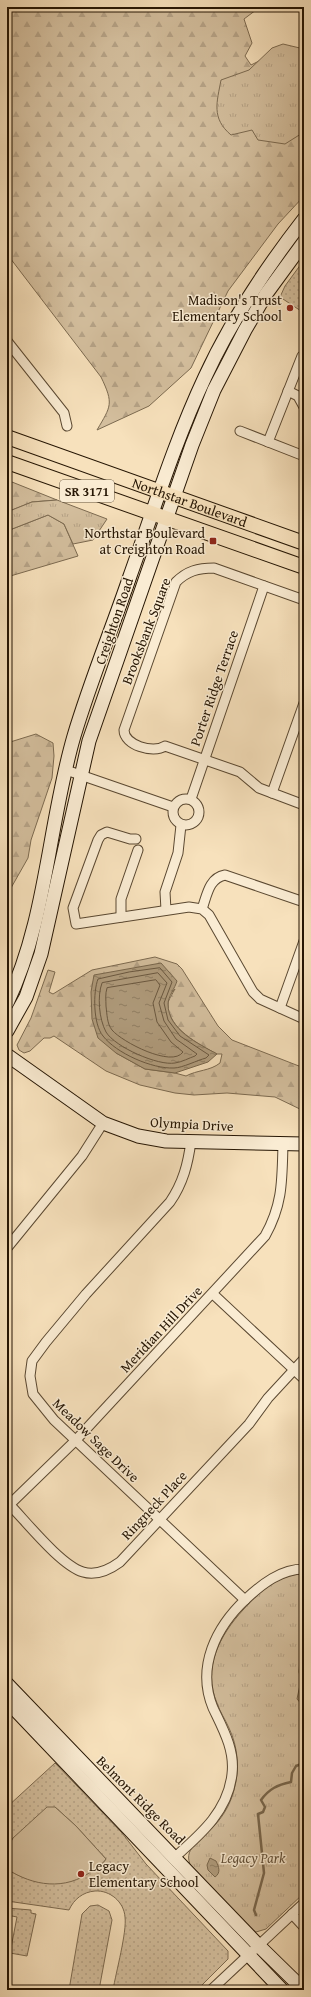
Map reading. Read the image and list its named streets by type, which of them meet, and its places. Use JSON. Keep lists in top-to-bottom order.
{
  "streets": {
    "main road": ["SR 3171", "Northstar Boulevard"],
    "street": [
      "Creighton Road",
      "Brooksbank Square",
      "Porter Ridge Terrace",
      "Olympia Drive",
      "Meridian Hill Drive",
      "Meadow Sage Drive",
      "Ringneck Place",
      "Belmont Ridge Road"
    ]
  },
  "crossings": [
    ["Northstar Boulevard", "Creighton Road"],
    ["Brooksbank Square", "Porter Ridge Terrace"],
    ["Olympia Drive", "Meridian Hill Drive"],
    ["Olympia Drive", "Meadow Sage Drive"],
    ["Meridian Hill Drive", "Meadow Sage Drive"],
    ["Meridian Hill Drive", "Ringneck Place"],
    ["Meadow Sage Drive", "Ringneck Place"]
  ],
  "parks": ["Legacy Park"],
  "places": {
    "other": ["Madison's Trust Elementary School", "Legacy Elementary School"],
    "transit": ["Northstar Boulevard at Creighton Road"]
  }
}
